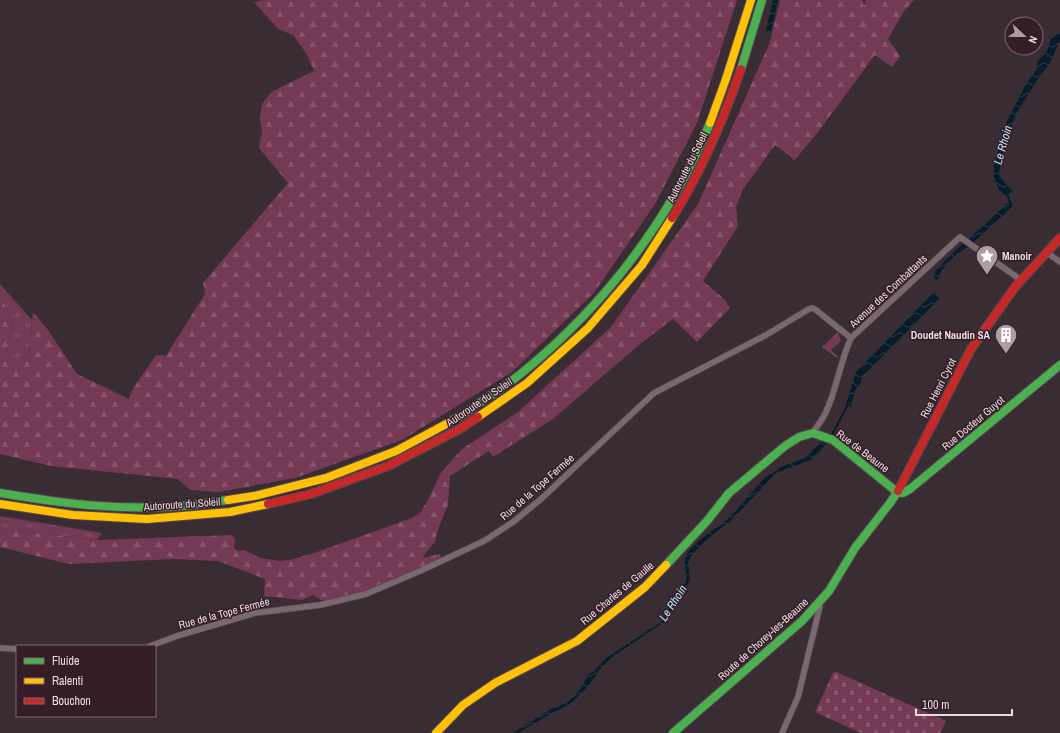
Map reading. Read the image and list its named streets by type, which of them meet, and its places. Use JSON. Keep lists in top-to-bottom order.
{
  "streets": {
    "main road": [
      "Autoroute du Soleil",
      "Rue Henri Cyrot",
      "Rue Docteur Guyot",
      "Rue de Beaune",
      "Rue Charles de Gaulle",
      "Route de Chorey-les-Beaune"
    ],
    "street": ["Avenue des Combattants", "Rue de la Tope Fermée"]
  },
  "crossings": [
    ["Avenue des Combattants", "Rue Henri Cyrot"],
    ["Avenue des Combattants", "Rue de Beaune"],
    ["Avenue des Combattants", "Rue de la Tope Fermée"],
    ["Avenue des Combattants", "Rue Charles de Gaulle"],
    ["Rue Henri Cyrot", "Rue Docteur Guyot"],
    ["Rue Henri Cyrot", "Rue de Beaune"],
    ["Rue Henri Cyrot", "Route de Chorey-les-Beaune"],
    ["Rue Docteur Guyot", "Rue de Beaune"],
    ["Rue Docteur Guyot", "Route de Chorey-les-Beaune"],
    ["Rue de Beaune", "Rue Charles de Gaulle"],
    ["Rue de Beaune", "Route de Chorey-les-Beaune"]
  ],
  "water": ["Le Rhoin"],
  "places": {
    "place": ["Manoir"],
    "building": ["Doudet Naudin SA"]
  },
  "legend": ["Fluide", "Ralenti", "Bouchon"],
  "scale_bar": "100 m",
  "north": "right"
}
